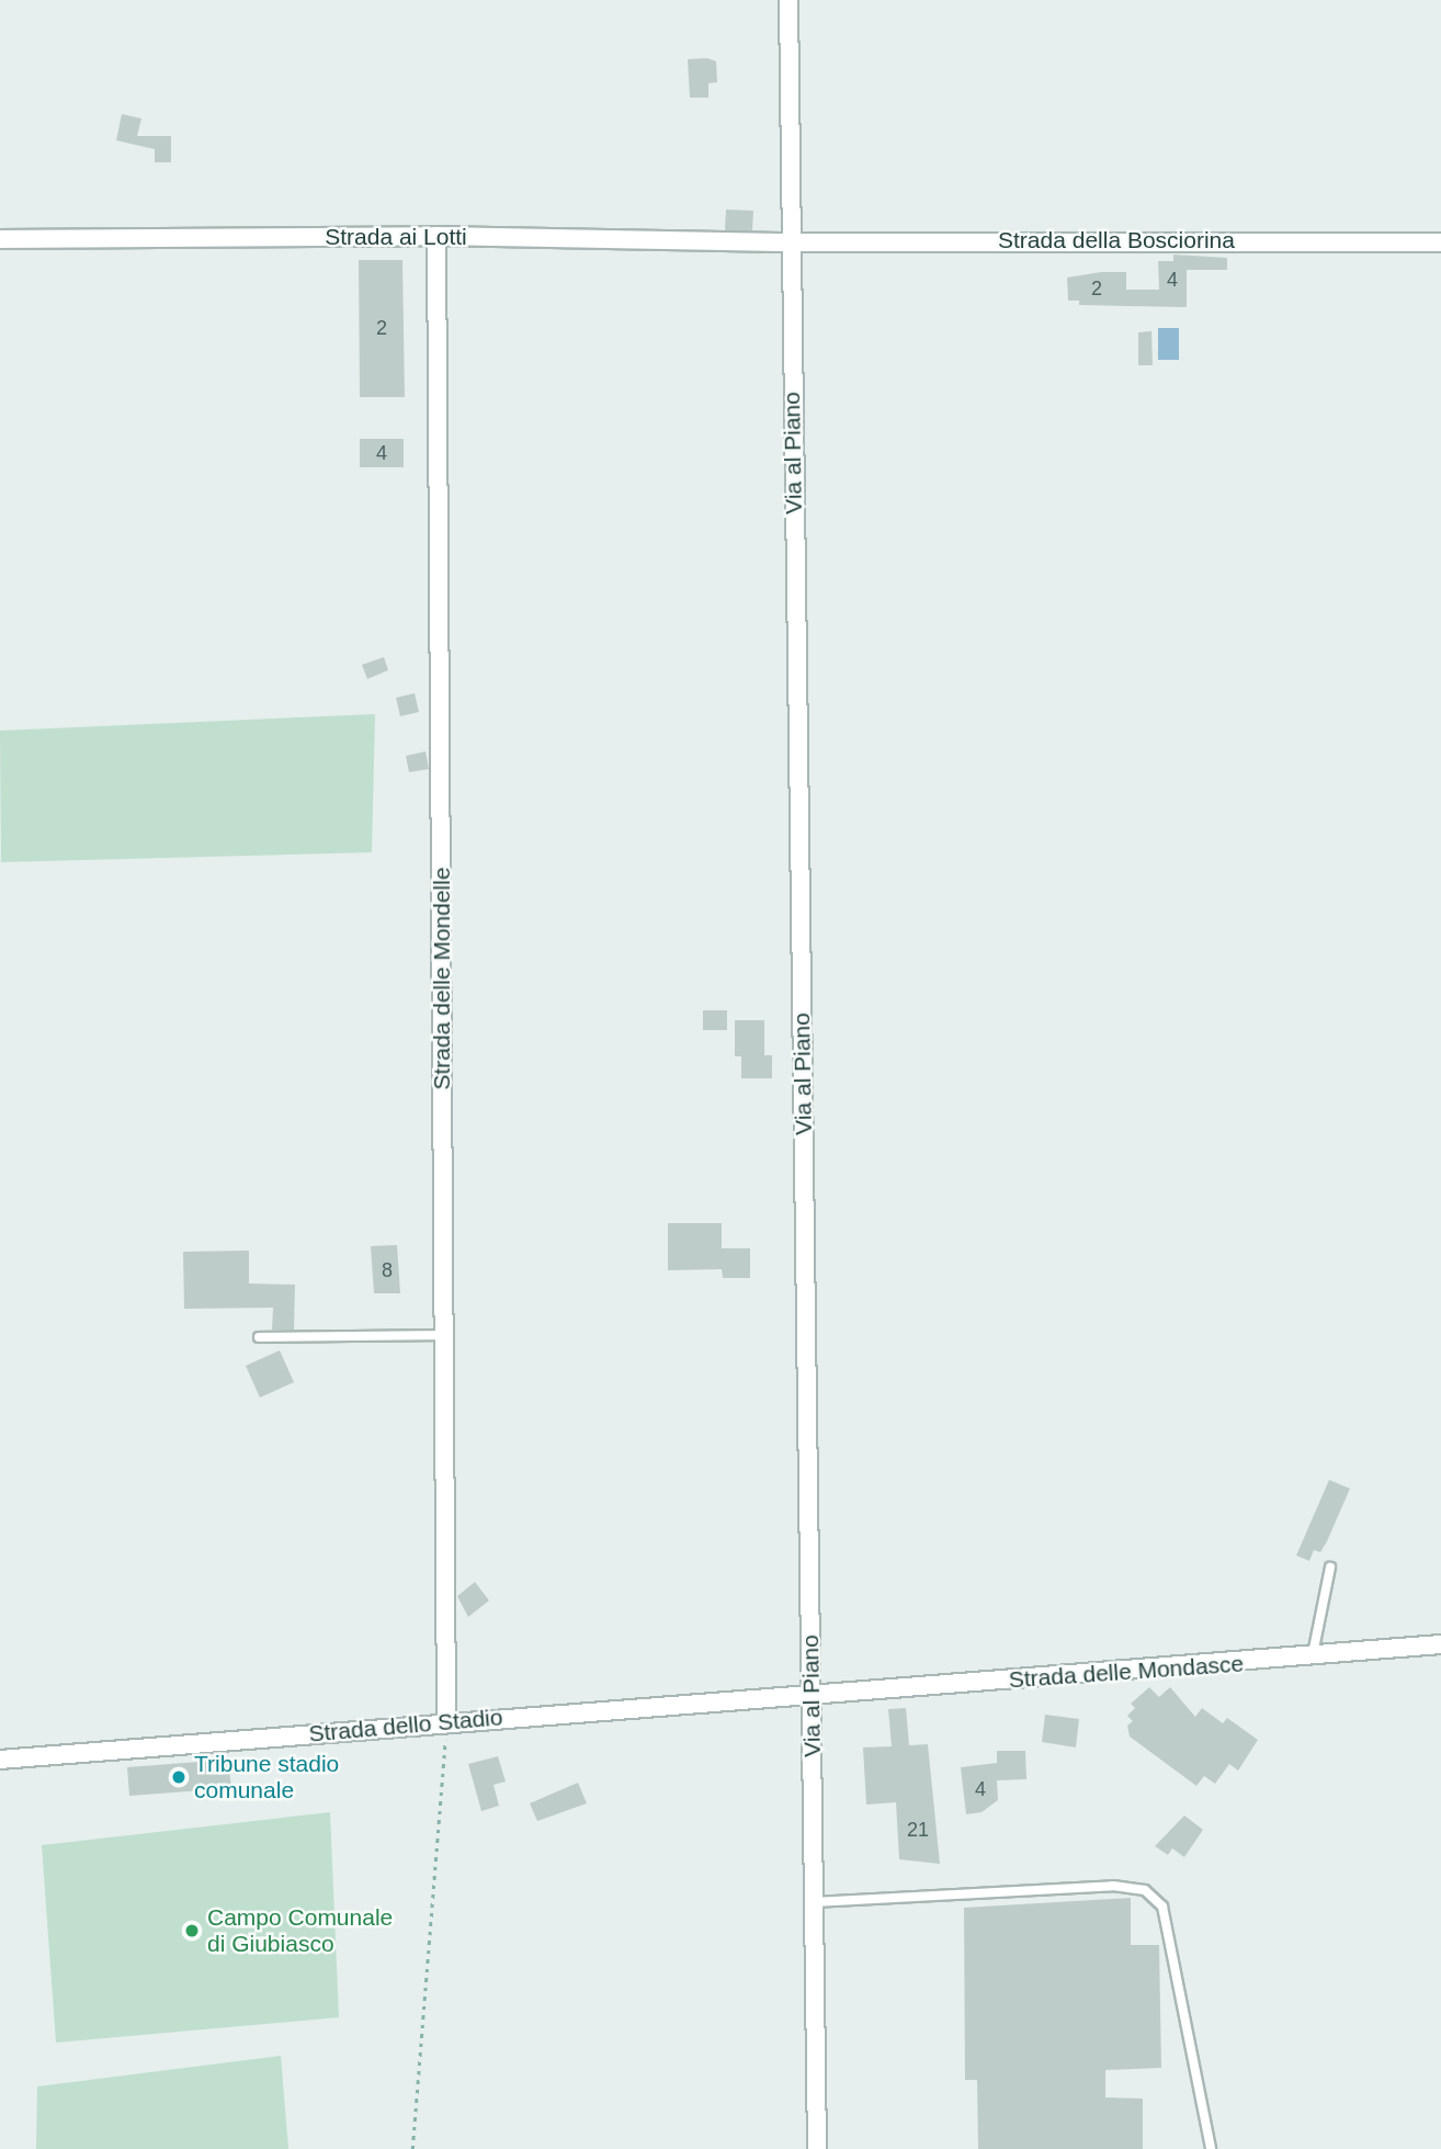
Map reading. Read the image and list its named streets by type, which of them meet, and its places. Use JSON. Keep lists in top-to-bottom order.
{
  "streets": {
    "street": [
      "Strada ai Lotti",
      "Strada della Bosciorina",
      "Via al Piano",
      "Strada delle Mondelle",
      "Strada delle Mondasce",
      "Strada dello Stadio"
    ]
  },
  "crossings": [
    ["Strada ai Lotti", "Strada della Bosciorina"],
    ["Strada ai Lotti", "Via al Piano"],
    ["Strada ai Lotti", "Strada delle Mondelle"],
    ["Strada della Bosciorina", "Via al Piano"],
    ["Via al Piano", "Strada delle Mondasce"],
    ["Via al Piano", "Strada dello Stadio"],
    ["Strada delle Mondelle", "Strada dello Stadio"],
    ["Strada delle Mondasce", "Strada dello Stadio"]
  ],
  "places": ["Tribune stadio comunale", "Campo Comunale di Giubiasco"],
  "house_numbers": [
    "4",
    "2",
    "2",
    "4",
    "8",
    "4",
    "21"
  ]
}
